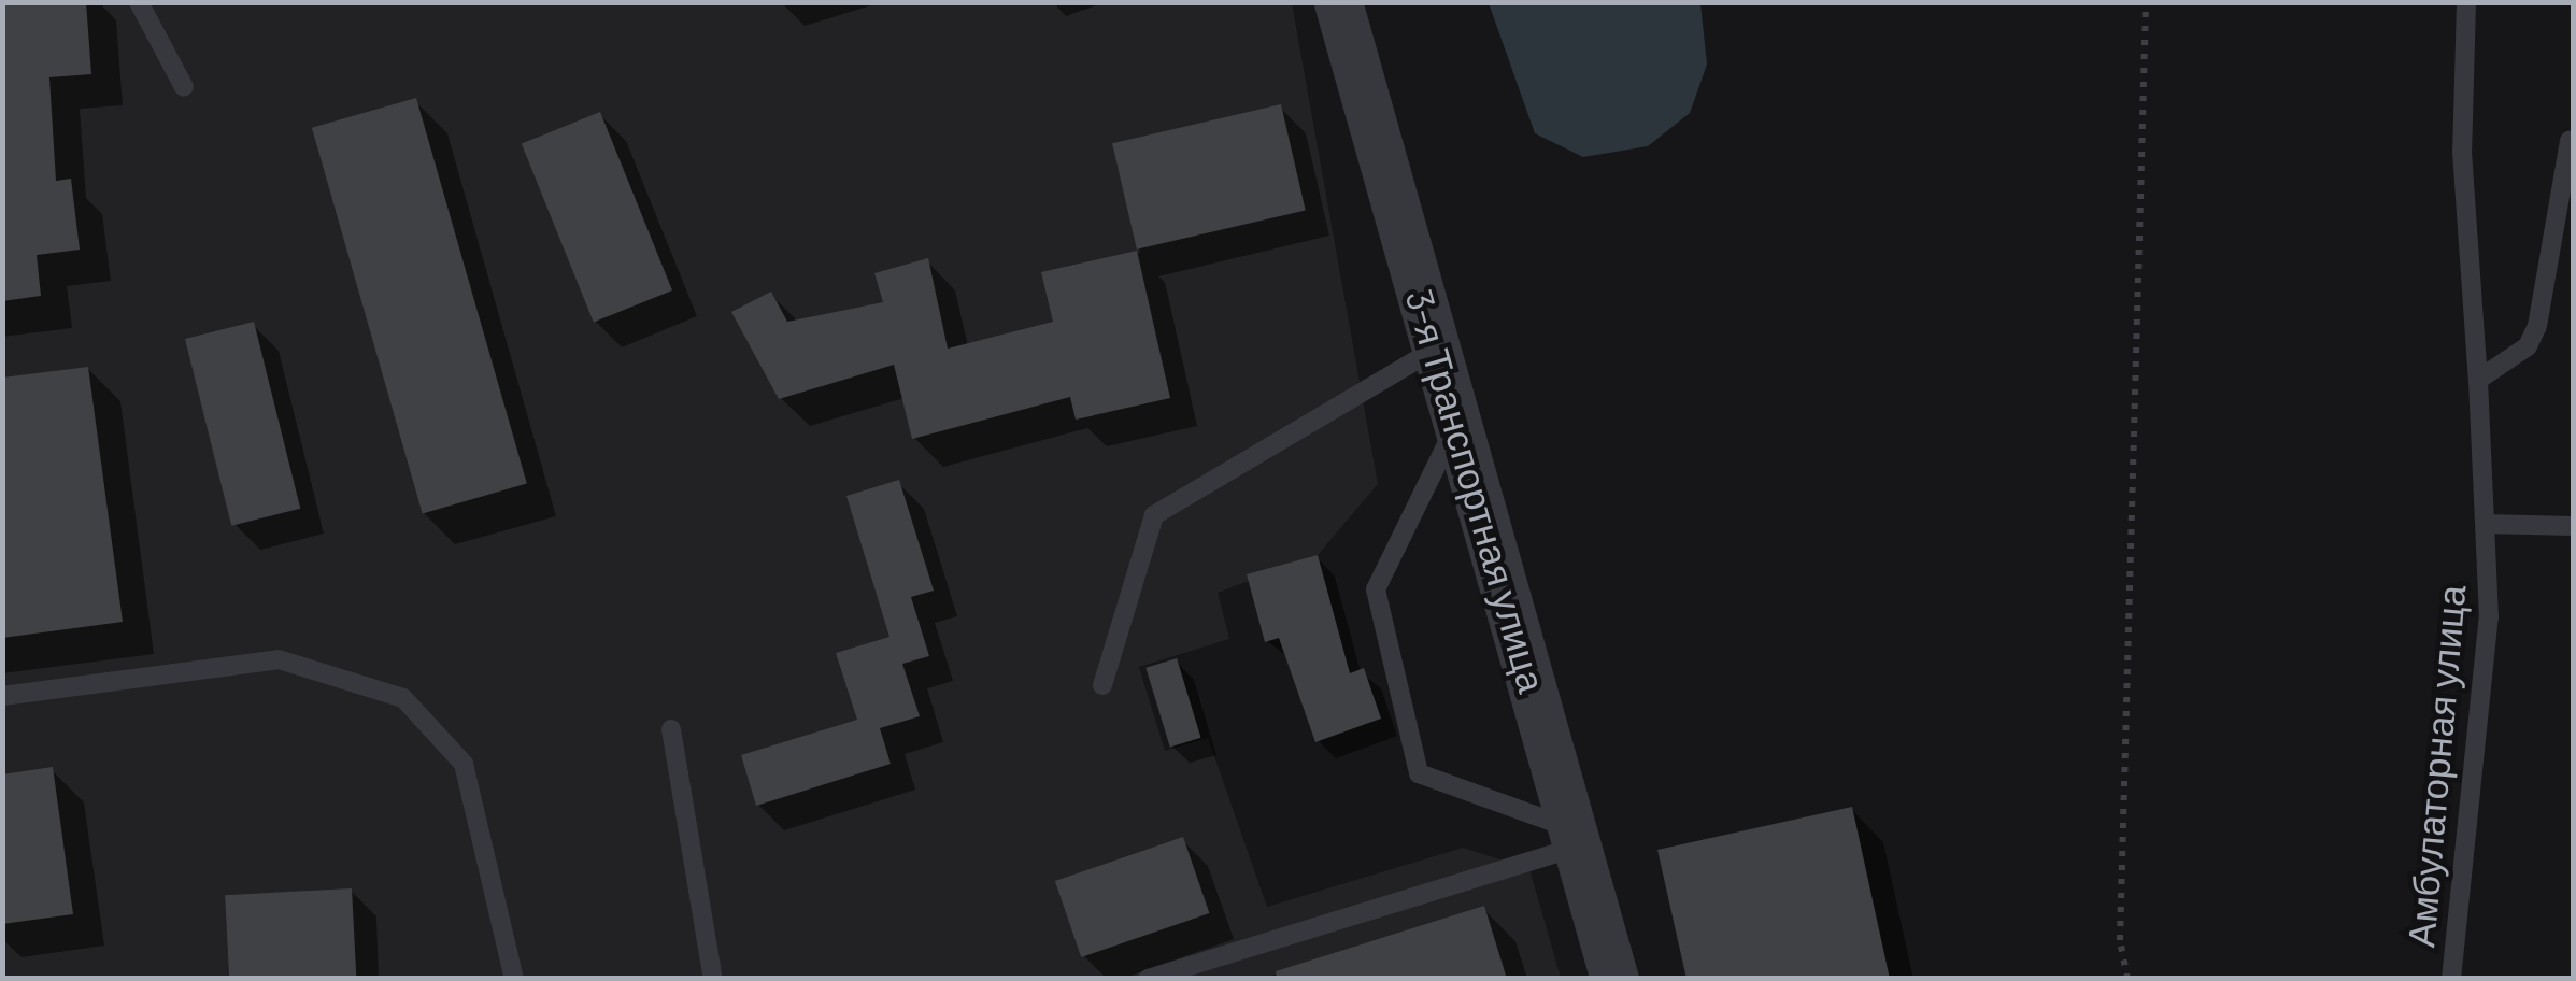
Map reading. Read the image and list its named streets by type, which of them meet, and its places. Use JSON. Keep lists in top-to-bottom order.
{
  "streets": {
    "street": ["3-я Транспортная улица"],
    "lane": ["Амбулаторная улица"]
  }
}
